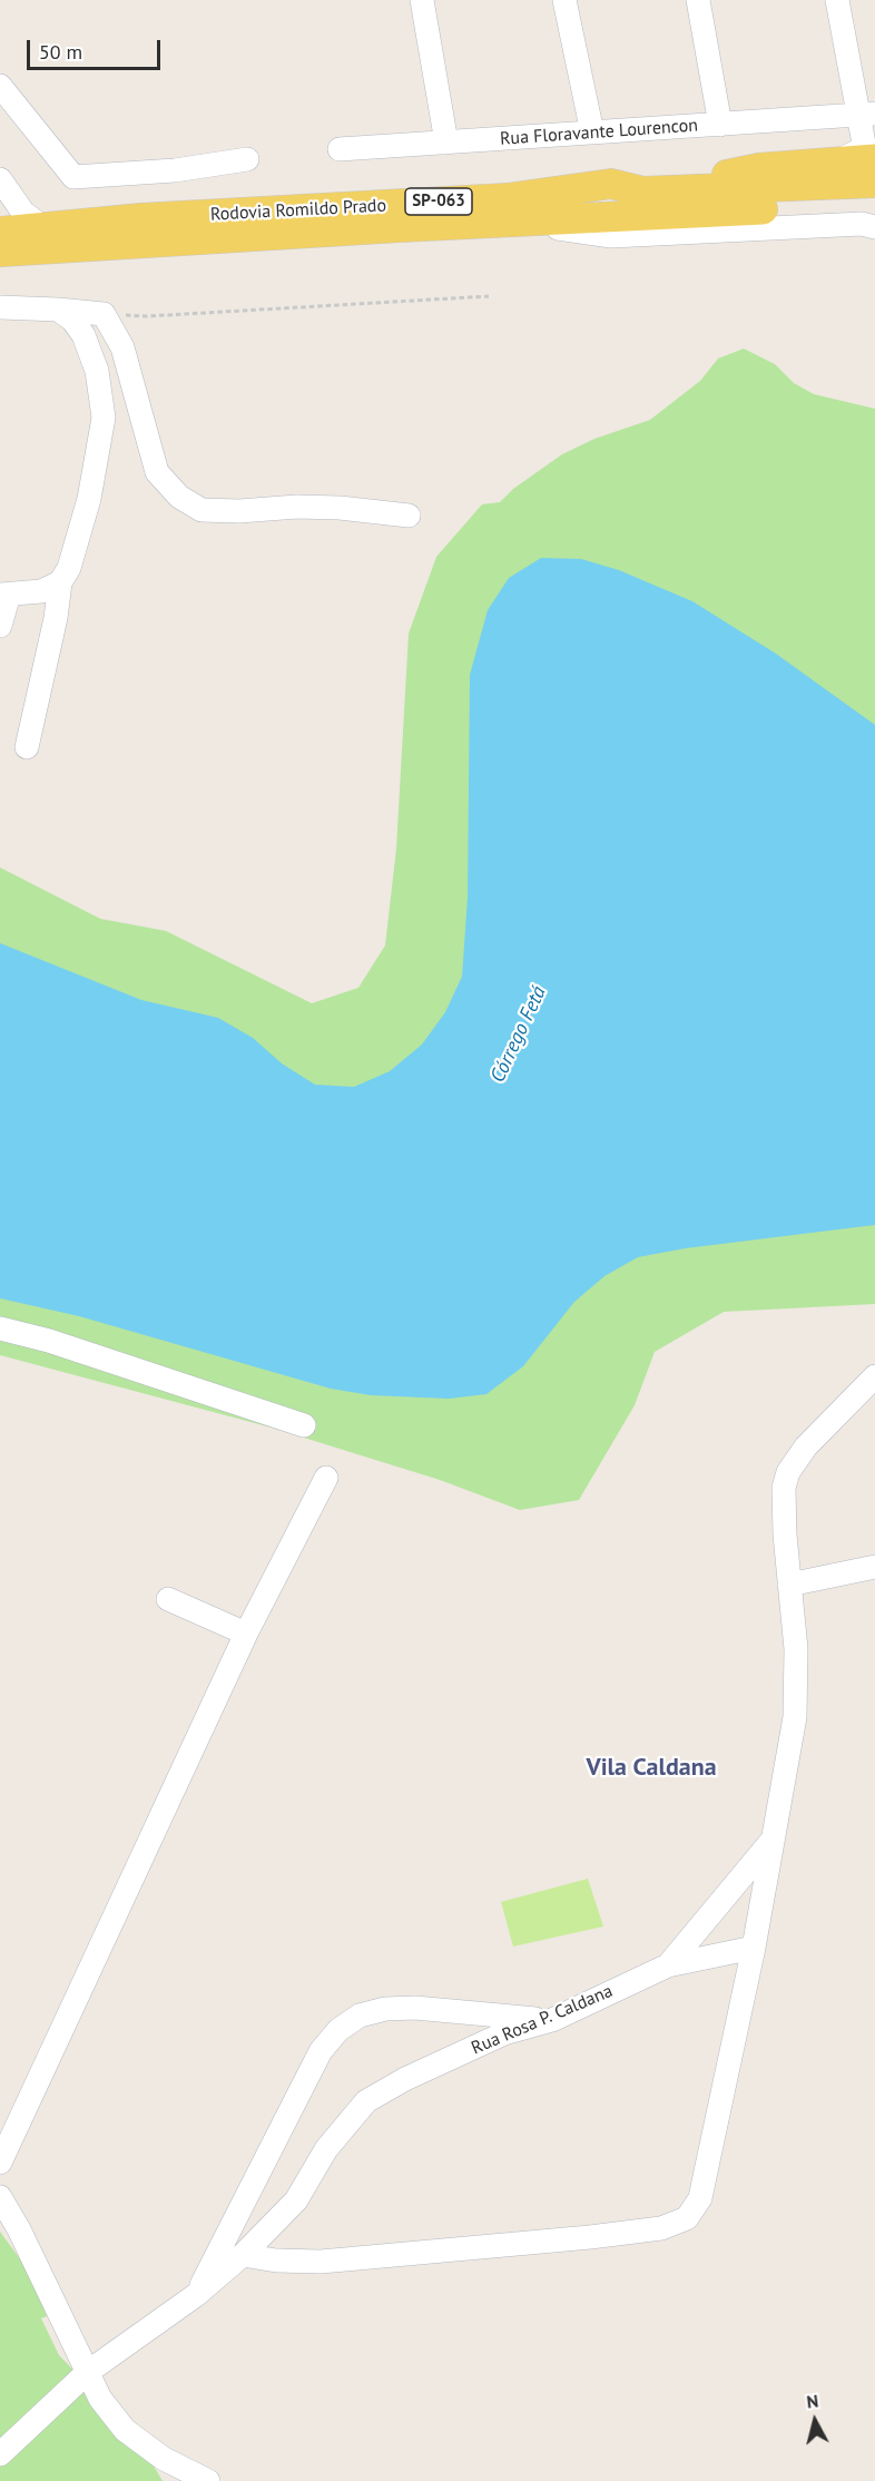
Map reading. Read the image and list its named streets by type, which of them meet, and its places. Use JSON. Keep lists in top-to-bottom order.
{
  "streets": {
    "main road": ["SP-063", "Rodovia Romildo Prado"],
    "street": ["Rua Floravante Lourencon", "Rua Rosa P. Caldana"]
  },
  "districts": ["Vila Caldana"],
  "water": ["Córrego Fetá"],
  "scale_bar": "50 m",
  "north": "top"
}
